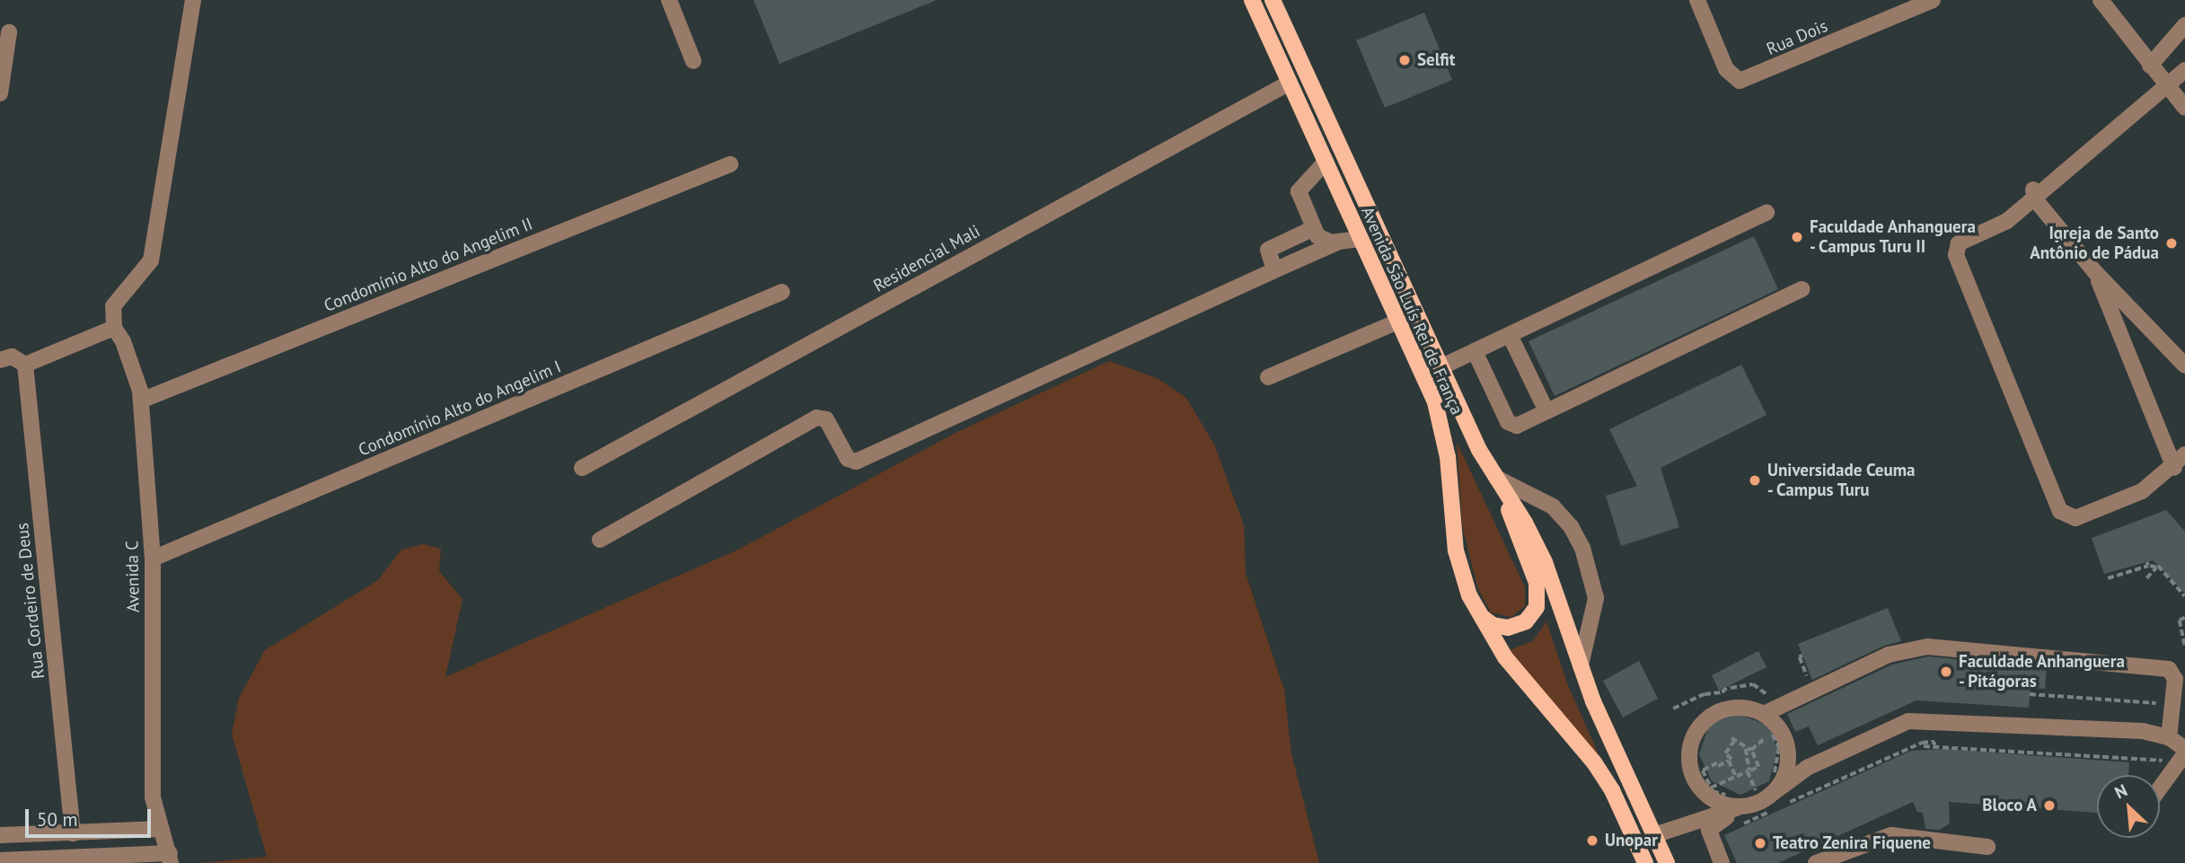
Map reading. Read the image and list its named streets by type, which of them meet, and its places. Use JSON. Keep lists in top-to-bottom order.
{
  "streets": {
    "main road": ["Avenida São Luís Rei de França"],
    "street": [
      "Rua Dois",
      "Residencial Mali",
      "Condomínio Alto do Angelim II",
      "Condomínio Alto do Angelim I",
      "Avenida C",
      "Rua Cordeiro de Deus"
    ]
  },
  "crossings": [
    ["Residencial Mali", "Avenida São Luís Rei de França"],
    ["Condomínio Alto do Angelim II", "Avenida C"],
    ["Condomínio Alto do Angelim I", "Avenida C"]
  ],
  "places": [
    "Selfit",
    "Faculdade Anhanguera - Campus Turu II",
    "Igreja de Santo Antônio de Pádua",
    "Universidade Ceuma - Campus Turu",
    "Faculdade Anhanguera - Pitágoras",
    "Bloco A",
    "Unopar",
    "Teatro Zenira Fiquene"
  ],
  "scale_bar": "50 m",
  "north": "top left"
}
